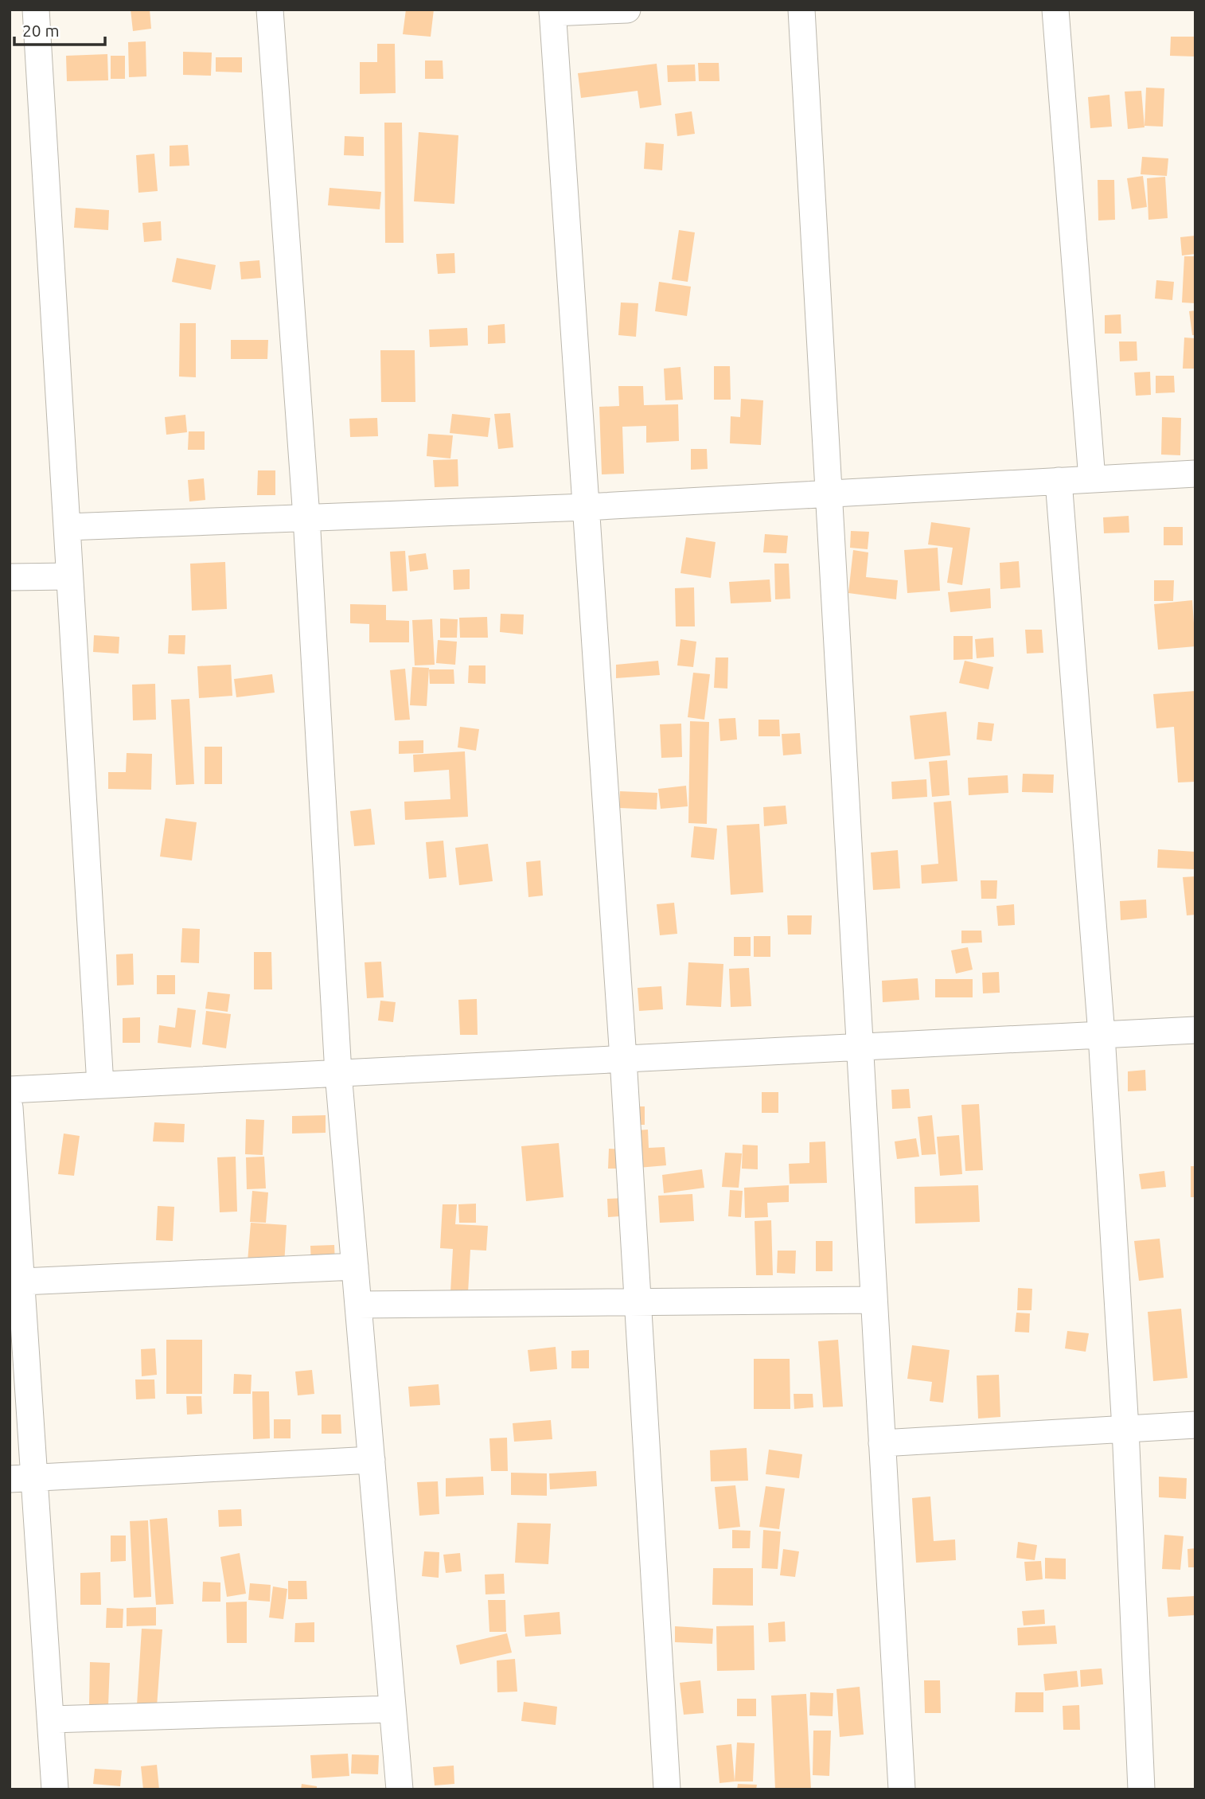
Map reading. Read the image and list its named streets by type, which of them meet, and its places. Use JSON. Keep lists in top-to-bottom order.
{
  "scale_bar": "20 m"
}
